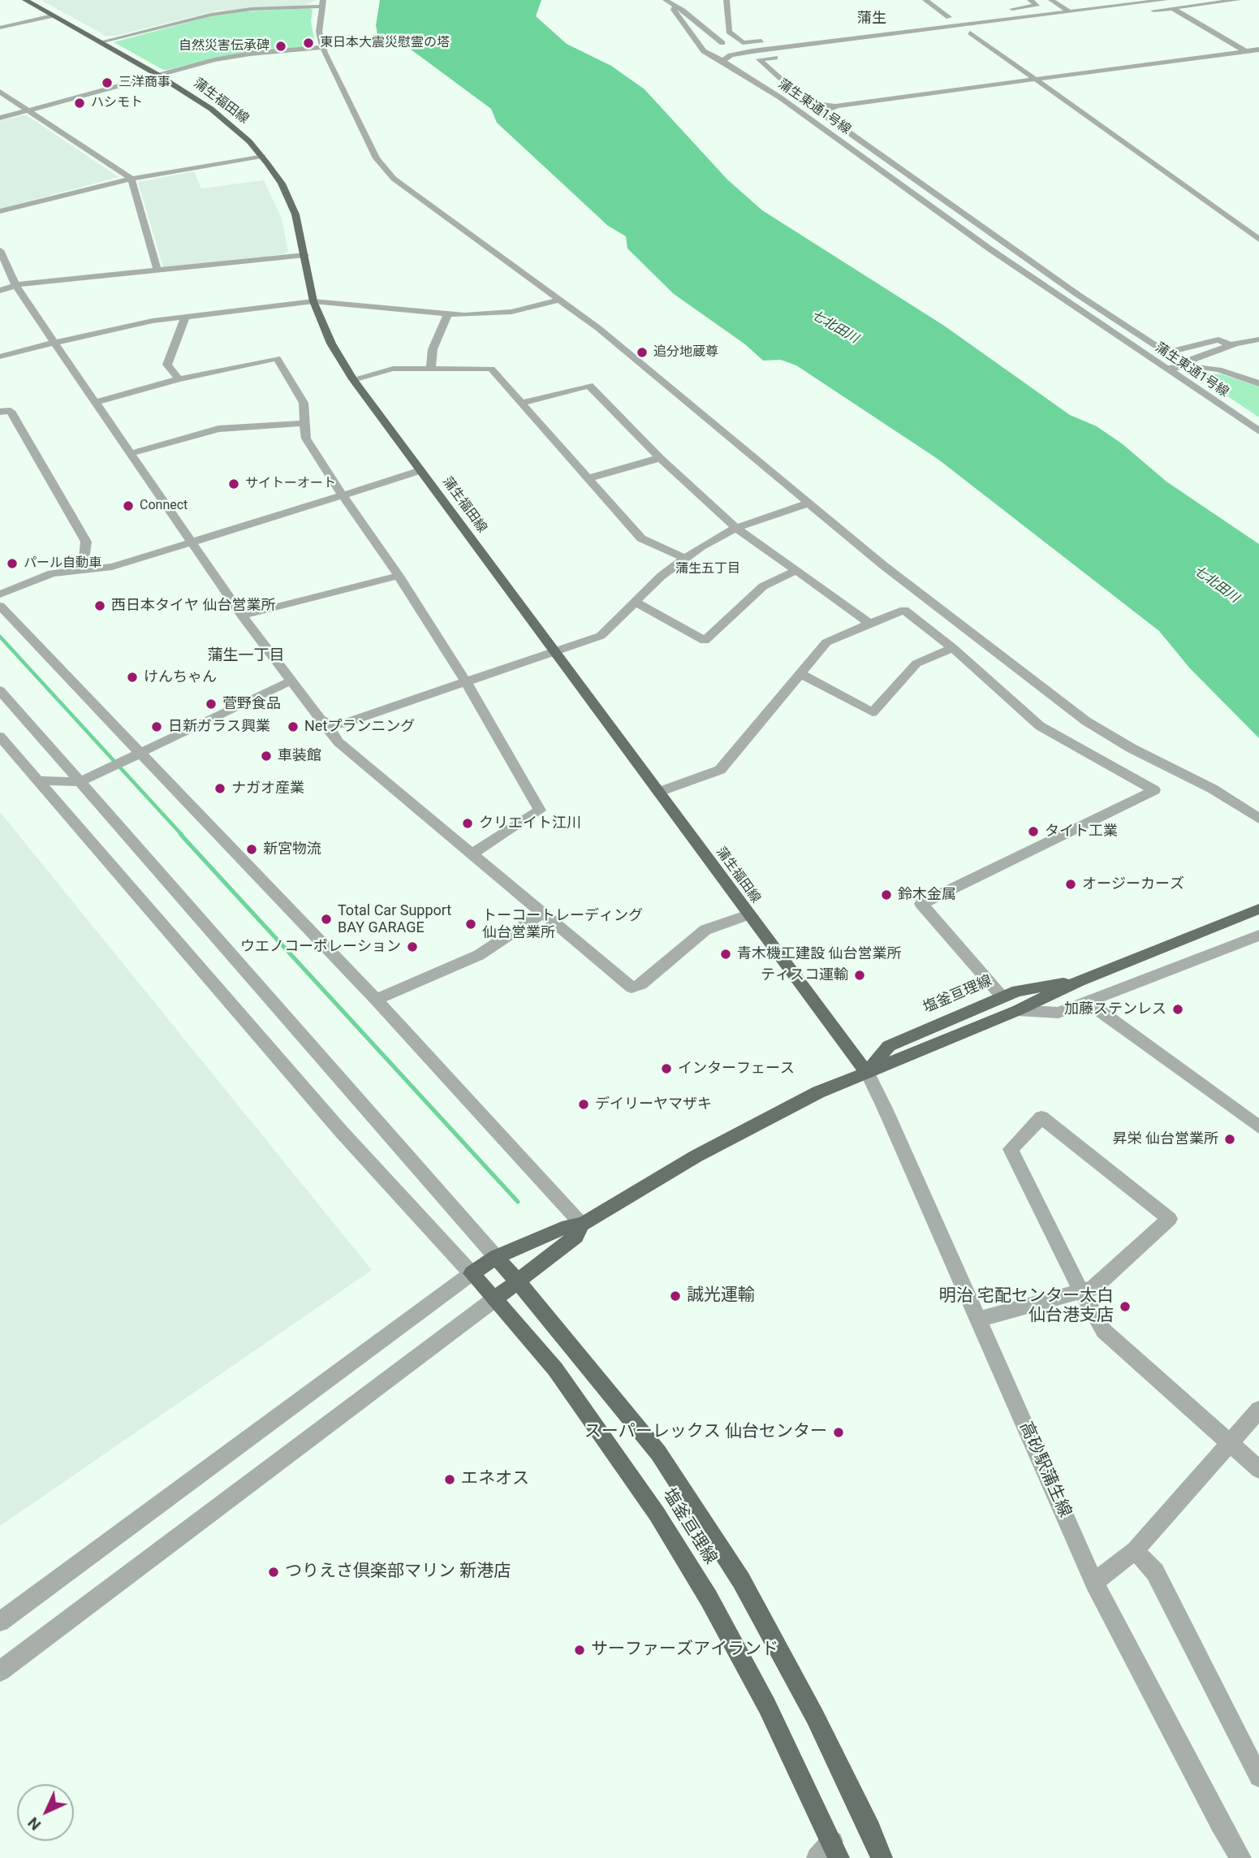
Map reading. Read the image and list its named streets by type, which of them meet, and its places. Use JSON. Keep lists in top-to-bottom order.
{
  "streets": {
    "main road": ["蒲生福田線", "塩釜亘理線"],
    "street": ["蒲生東通1号線", "高砂駅蒲生線"]
  },
  "crossings": [
    ["蒲生福田線", "塩釜亘理線"],
    ["蒲生福田線", "高砂駅蒲生線"],
    ["塩釜亘理線", "高砂駅蒲生線"]
  ],
  "districts": ["蒲生", "蒲生五丁目", "蒲生一丁目"],
  "water": ["七北田川"],
  "places": [
    "東日本大震災慰霊の塔",
    "自然災害伝承碑",
    "三洋商事",
    "ハシモト",
    "追分地蔵尊",
    "サイトーオート",
    "Connect",
    "パール自動車",
    "西日本タイヤ 仙台営業所",
    "けんちゃん",
    "菅野食品",
    "日新ガラス興業",
    "Netプランニング",
    "車装館",
    "ナガオ産業",
    "クリエイト江川",
    "タイト工業",
    "新宮物流",
    "オージーカーズ",
    "鈴木金属",
    "Total Car Support BAY GARAGE",
    "トーコートレーディング 仙台営業所",
    "ウエノコーポレーション",
    "青木機工建設 仙台営業所",
    "ティスコ運輸",
    "加藤ステンレス",
    "インターフェース",
    "デイリーヤマザキ",
    "昇栄 仙台営業所",
    "誠光運輸",
    "明治 宅配センター太白 仙台港支店",
    "スーパーレックス 仙台センター",
    "エネオス",
    "つりえさ倶楽部マリン 新港店",
    "サーファーズアイランド"
  ],
  "north": "bottom left"
}
